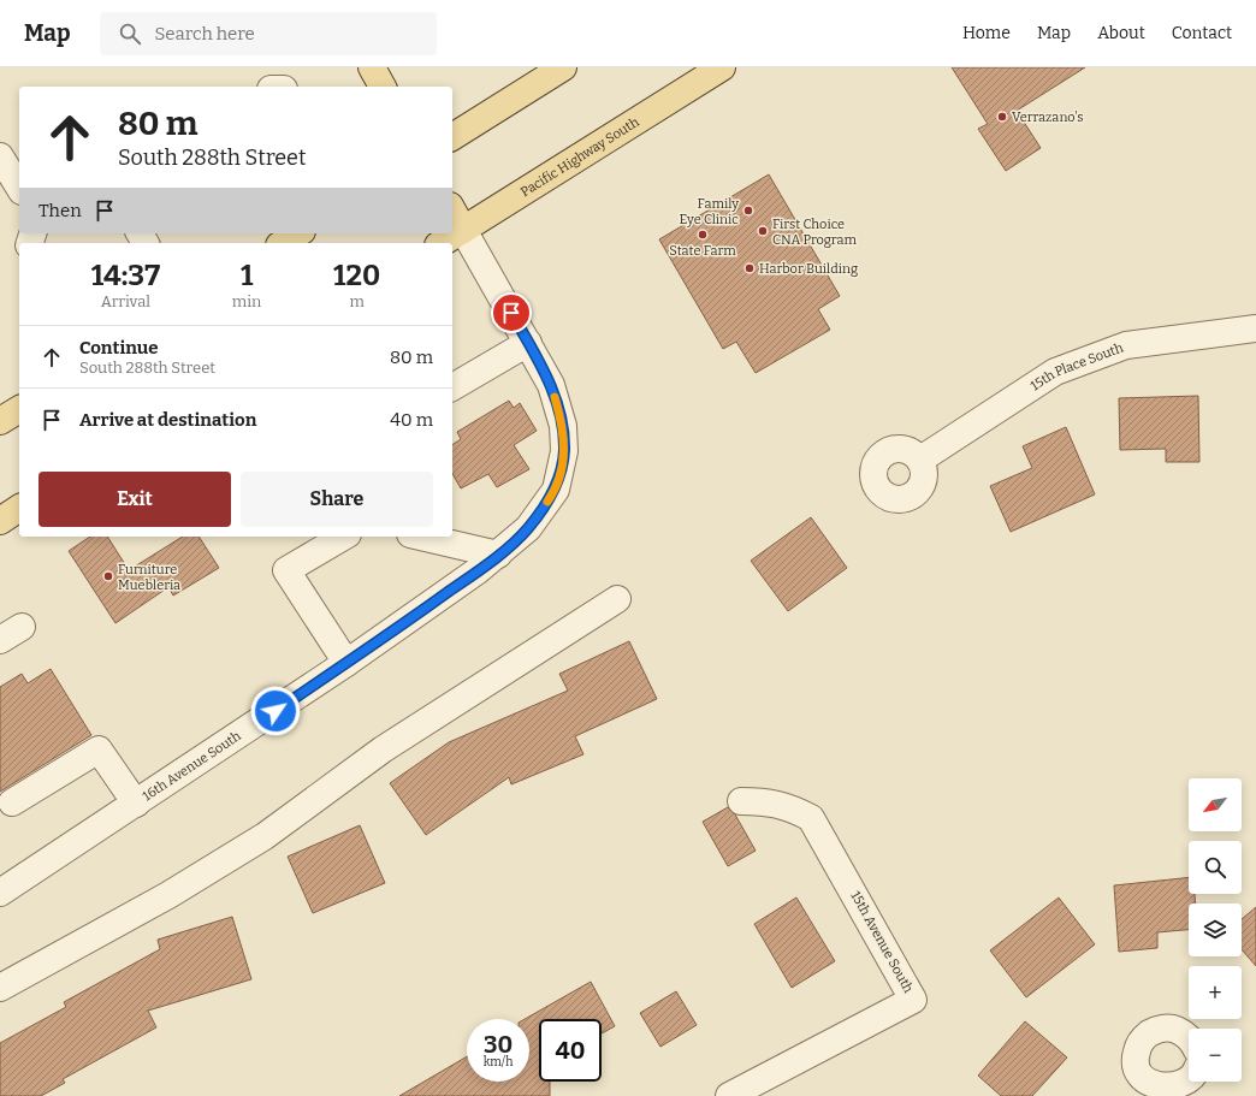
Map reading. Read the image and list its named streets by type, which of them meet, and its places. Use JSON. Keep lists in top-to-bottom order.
{
  "streets": {
    "main road": ["Pacific Highway South"],
    "street": ["15th Place South", "16th Avenue South", "15th Avenue South"]
  },
  "places": [
    "Verrazano's",
    "Family Eye Clinic",
    "First Choice CNA Program",
    "State Farm",
    "Harbor Building",
    "Furniture Muebleria"
  ],
  "north": "bottom left",
  "page": {
    "header": "Map",
    "search": "Search here",
    "nav": [
      "Home",
      "Map",
      "About",
      "Contact"
    ],
    "turn": ["80 m", "South 288th Street"],
    "then": "Then",
    "eta": [
      "14:37",
      "Arrival",
      "1",
      "min",
      "120",
      "m"
    ],
    "list": [
      {
        "name": "Continue",
        "note": "South 288th Street",
        "value": "80 m"
      },
      {
        "name": "Arrive at destination",
        "value": "40 m"
      }
    ],
    "buttons": ["Exit", "Share"],
    "map_buttons": ["+", "−"],
    "speed": "30 km/h",
    "limit": "40"
  }
}
